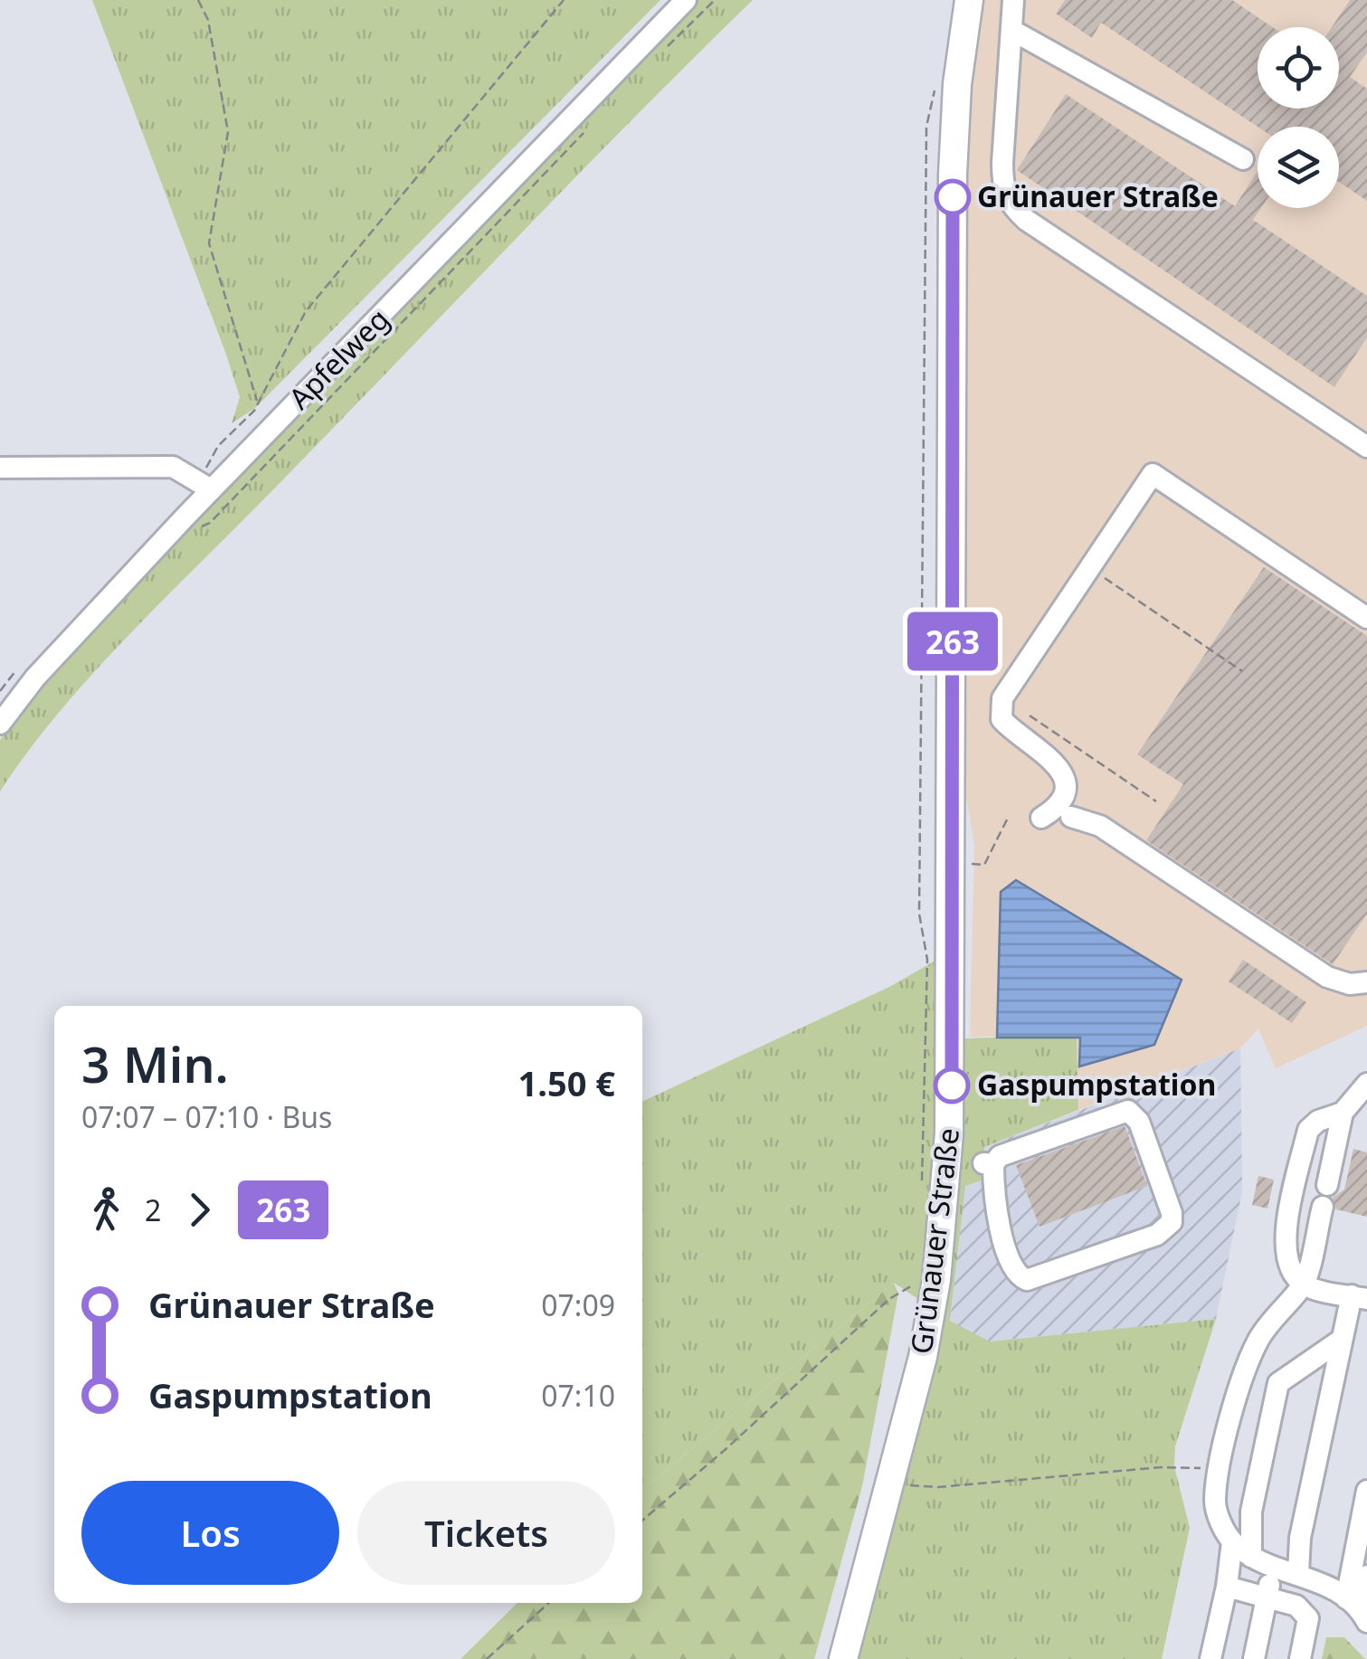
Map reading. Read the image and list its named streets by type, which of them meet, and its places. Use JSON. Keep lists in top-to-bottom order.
{
  "streets": {
    "main road": ["Grünauer Straße"],
    "street": ["Apfelweg"]
  },
  "places": ["Grünauer Straße", "Gaspumpstation"],
  "lines": ["bus line 263"],
  "page": {
    "on_map": "263",
    "heading": ["3 Min.", "07:07 – 07:10 · Bus", "1.50 €"],
    "legs": ["2", "263"],
    "list": [
      {
        "name": "Grünauer Straße",
        "value": "07:09"
      },
      {
        "name": "Gaspumpstation",
        "value": "07:10"
      }
    ],
    "buttons": ["Los", "Tickets"]
  }
}
